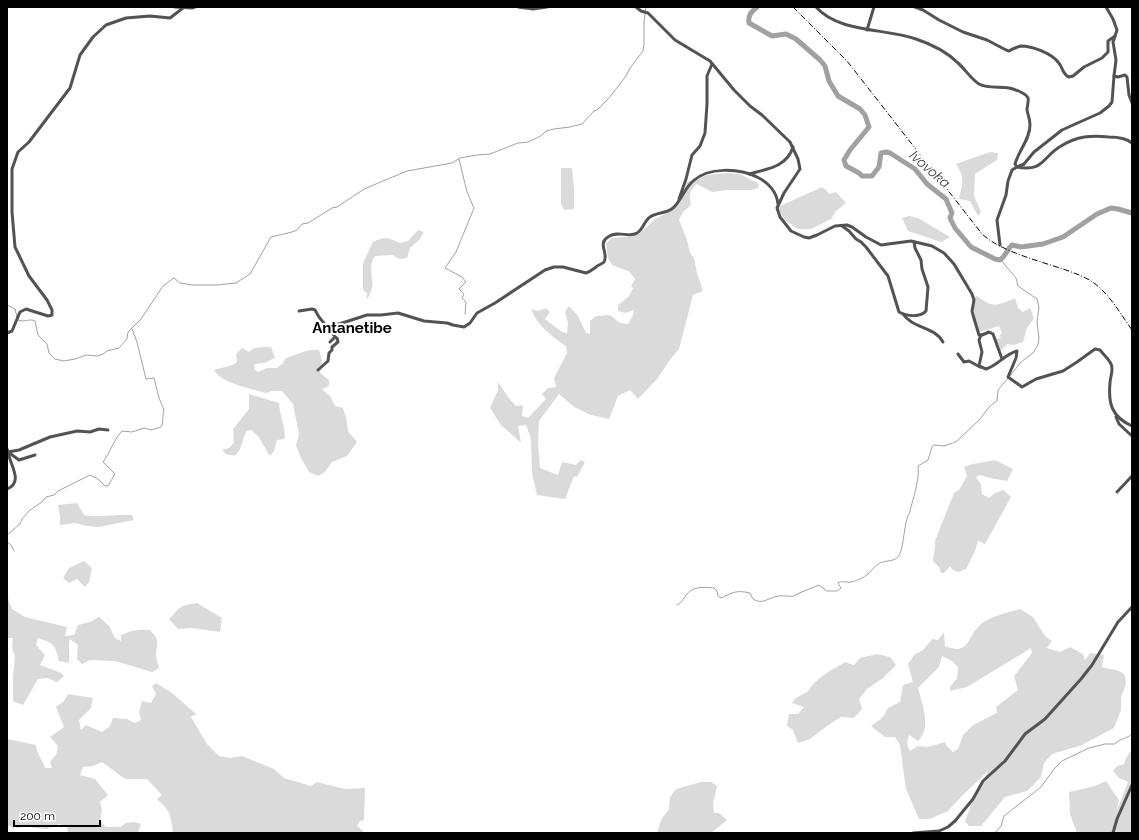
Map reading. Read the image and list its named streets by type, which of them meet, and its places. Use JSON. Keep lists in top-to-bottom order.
{
  "districts": ["Antanetibe"],
  "water": ["Ivovoka"],
  "scale_bar": "200 m"
}
